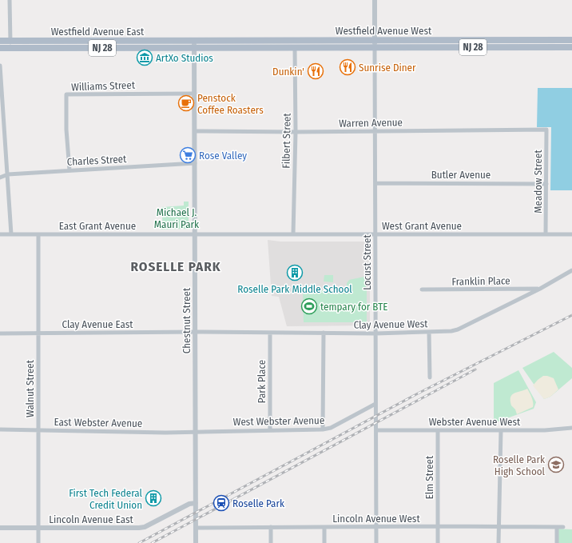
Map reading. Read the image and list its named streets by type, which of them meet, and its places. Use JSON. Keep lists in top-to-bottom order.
{
  "streets": {
    "main road": ["Westfield Avenue West", "Westfield Avenue East", "NJ 28"],
    "street": [
      "Williams Street",
      "Warren Avenue",
      "Filbert Street",
      "Charles Street",
      "Butler Avenue",
      "Meadow Street",
      "East Grant Avenue",
      "West Grant Avenue",
      "Locust Street",
      "Franklin Place",
      "Chestnut Street",
      "Clay Avenue East",
      "Clay Avenue West",
      "Park Place",
      "Walnut Street",
      "West Webster Avenue",
      "Webster Avenue West",
      "East Webster Avenue",
      "Elm Street",
      "Lincoln Avenue West",
      "Lincoln Avenue East"
    ]
  },
  "crossings": [
    ["Westfield Avenue West", "Westfield Avenue East"],
    ["Westfield Avenue West", "Filbert Street"],
    ["Westfield Avenue West", "Locust Street"],
    ["Westfield Avenue West", "Chestnut Street"],
    ["Westfield Avenue East", "Chestnut Street"],
    ["Williams Street", "Charles Street"],
    ["Williams Street", "Chestnut Street"],
    ["Warren Avenue", "Filbert Street"],
    ["Warren Avenue", "Meadow Street"],
    ["Warren Avenue", "Locust Street"],
    ["Warren Avenue", "Chestnut Street"],
    ["Filbert Street", "West Grant Avenue"],
    ["Charles Street", "Chestnut Street"],
    ["Butler Avenue", "Meadow Street"],
    ["Butler Avenue", "Locust Street"],
    ["Meadow Street", "West Grant Avenue"],
    ["East Grant Avenue", "West Grant Avenue"],
    ["East Grant Avenue", "Chestnut Street"],
    ["East Grant Avenue", "Walnut Street"],
    ["West Grant Avenue", "Locust Street"],
    ["West Grant Avenue", "Chestnut Street"],
    ["Locust Street", "Clay Avenue West"],
    ["Locust Street", "West Webster Avenue"],
    ["Locust Street", "Webster Avenue West"],
    ["Locust Street", "Lincoln Avenue West"],
    ["Franklin Place", "Clay Avenue West"],
    ["Chestnut Street", "Clay Avenue East"],
    ["Chestnut Street", "Clay Avenue West"],
    ["Chestnut Street", "West Webster Avenue"],
    ["Chestnut Street", "East Webster Avenue"],
    ["Chestnut Street", "Lincoln Avenue West"],
    ["Chestnut Street", "Lincoln Avenue East"],
    ["Clay Avenue East", "Clay Avenue West"],
    ["Clay Avenue East", "Walnut Street"],
    ["Clay Avenue West", "Park Place"],
    ["Park Place", "West Webster Avenue"],
    ["Walnut Street", "East Webster Avenue"],
    ["Walnut Street", "Lincoln Avenue East"],
    ["West Webster Avenue", "East Webster Avenue"],
    ["Webster Avenue West", "Elm Street"],
    ["Elm Street", "Lincoln Avenue West"]
  ],
  "districts": ["ROSELLE PARK"],
  "parks": ["Michael J. Mauri Park"],
  "places": {
    "museum": ["ArtXo Studios"],
    "restaurant": ["Sunrise Diner", "Dunkin'"],
    "cafe": ["Penstock Coffee Roasters"],
    "supermarket": ["Rose Valley"],
    "building": ["Roselle Park Middle School", "First Tech Federal Credit Union"],
    "sports": ["tempary for BTE"],
    "school or university": ["Roselle Park High School"],
    "station": ["Roselle Park"]
  }
}
